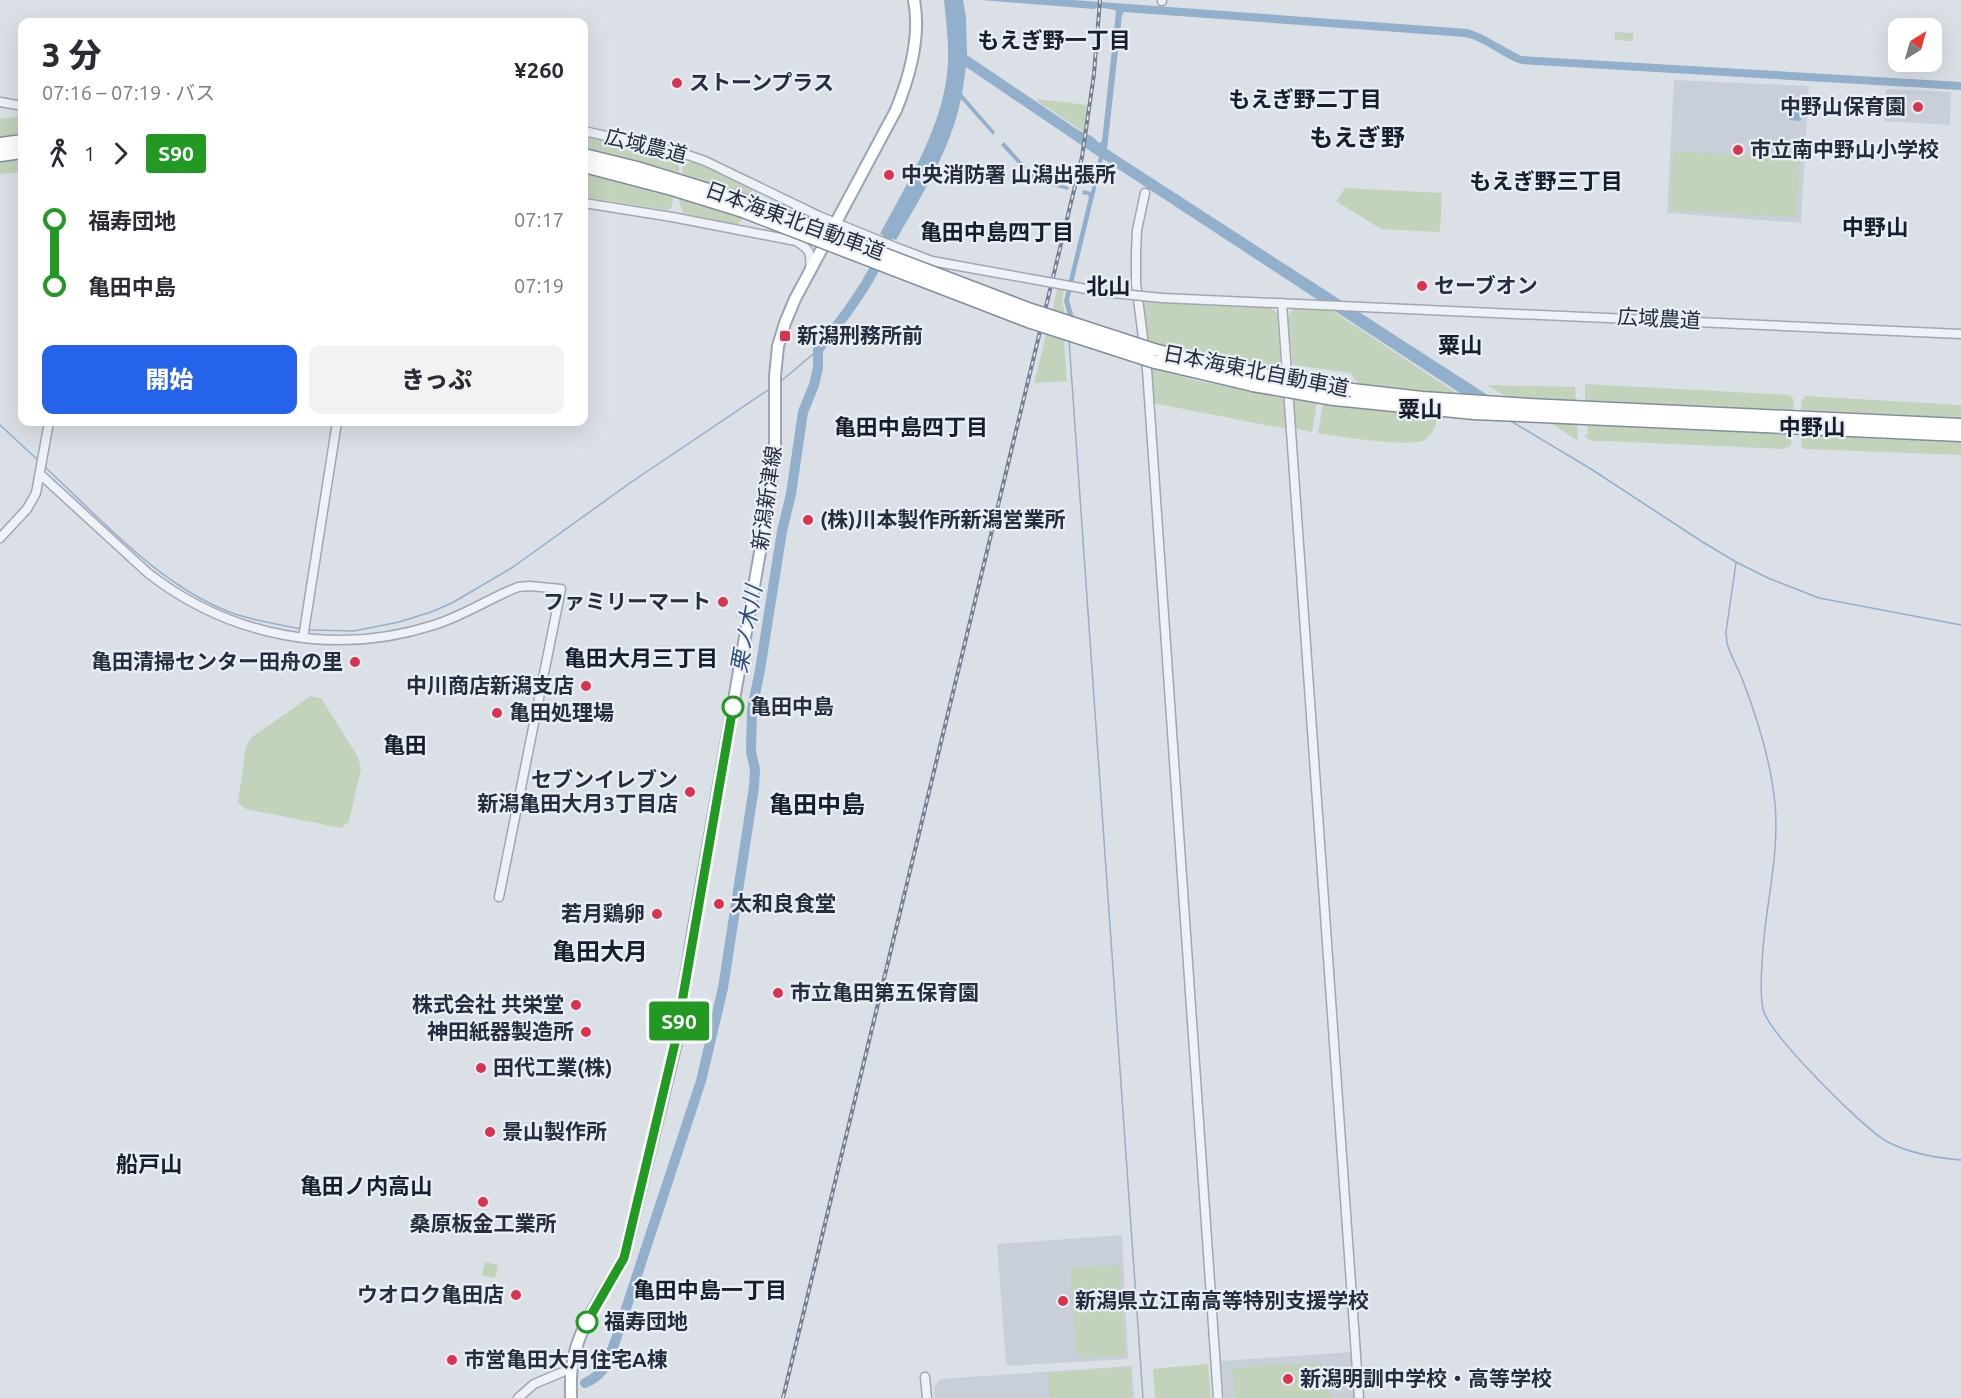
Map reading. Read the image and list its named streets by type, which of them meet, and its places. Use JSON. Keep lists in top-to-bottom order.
{
  "streets": {
    "highway": ["日本海東北自動車道"],
    "main road": ["新潟新津線"],
    "street": ["広域農道"]
  },
  "crossings": [
    ["広域農道", "新潟新津線"]
  ],
  "districts": [
    "もえぎ野一丁目",
    "もえぎ野二丁目",
    "もえぎ野",
    "もえぎ野三丁目",
    "中野山",
    "亀田中島四丁目",
    "北山",
    "粟山",
    "粟山",
    "亀田中島四丁目",
    "中野山",
    "亀田大月三丁目",
    "亀田",
    "亀田中島",
    "亀田大月",
    "船戸山",
    "亀田ノ内高山",
    "亀田中島一丁目"
  ],
  "water": ["栗ノ木川"],
  "places": {
    "other": [
      "ストーンプラス",
      "中野山保育園",
      "市立南中野山小学校",
      "中央消防署 山潟出張所",
      "セーブオン",
      "(株)川本製作所新潟営業所",
      "ファミリーマート",
      "亀田清掃センター田舟の里",
      "中川商店新潟支店",
      "亀田中島",
      "亀田処理場",
      "セブンイレブン 新潟亀田大月3丁目店",
      "太和良食堂",
      "若月鶏卵",
      "市立亀田第五保育園",
      "株式会社 共栄堂",
      "神田紙器製造所",
      "田代工業(株)",
      "景山製作所",
      "桑原板金工業所",
      "ウオロク亀田店",
      "新潟県立江南高等特別支援学校",
      "福寿団地",
      "市営亀田大月住宅A棟",
      "新潟明訓中学校・高等学校"
    ],
    "transit": ["新潟刑務所前"]
  },
  "lines": ["bus line S90"],
  "north": "top right",
  "page": {
    "on_map": "S90",
    "heading": ["3 分", "07:16 – 07:19 · バス", "¥260"],
    "legs": ["1", "S90"],
    "list": [
      {
        "name": "福寿団地",
        "value": "07:17"
      },
      {
        "name": "亀田中島",
        "value": "07:19"
      }
    ],
    "buttons": ["開始", "きっぷ"]
  }
}
